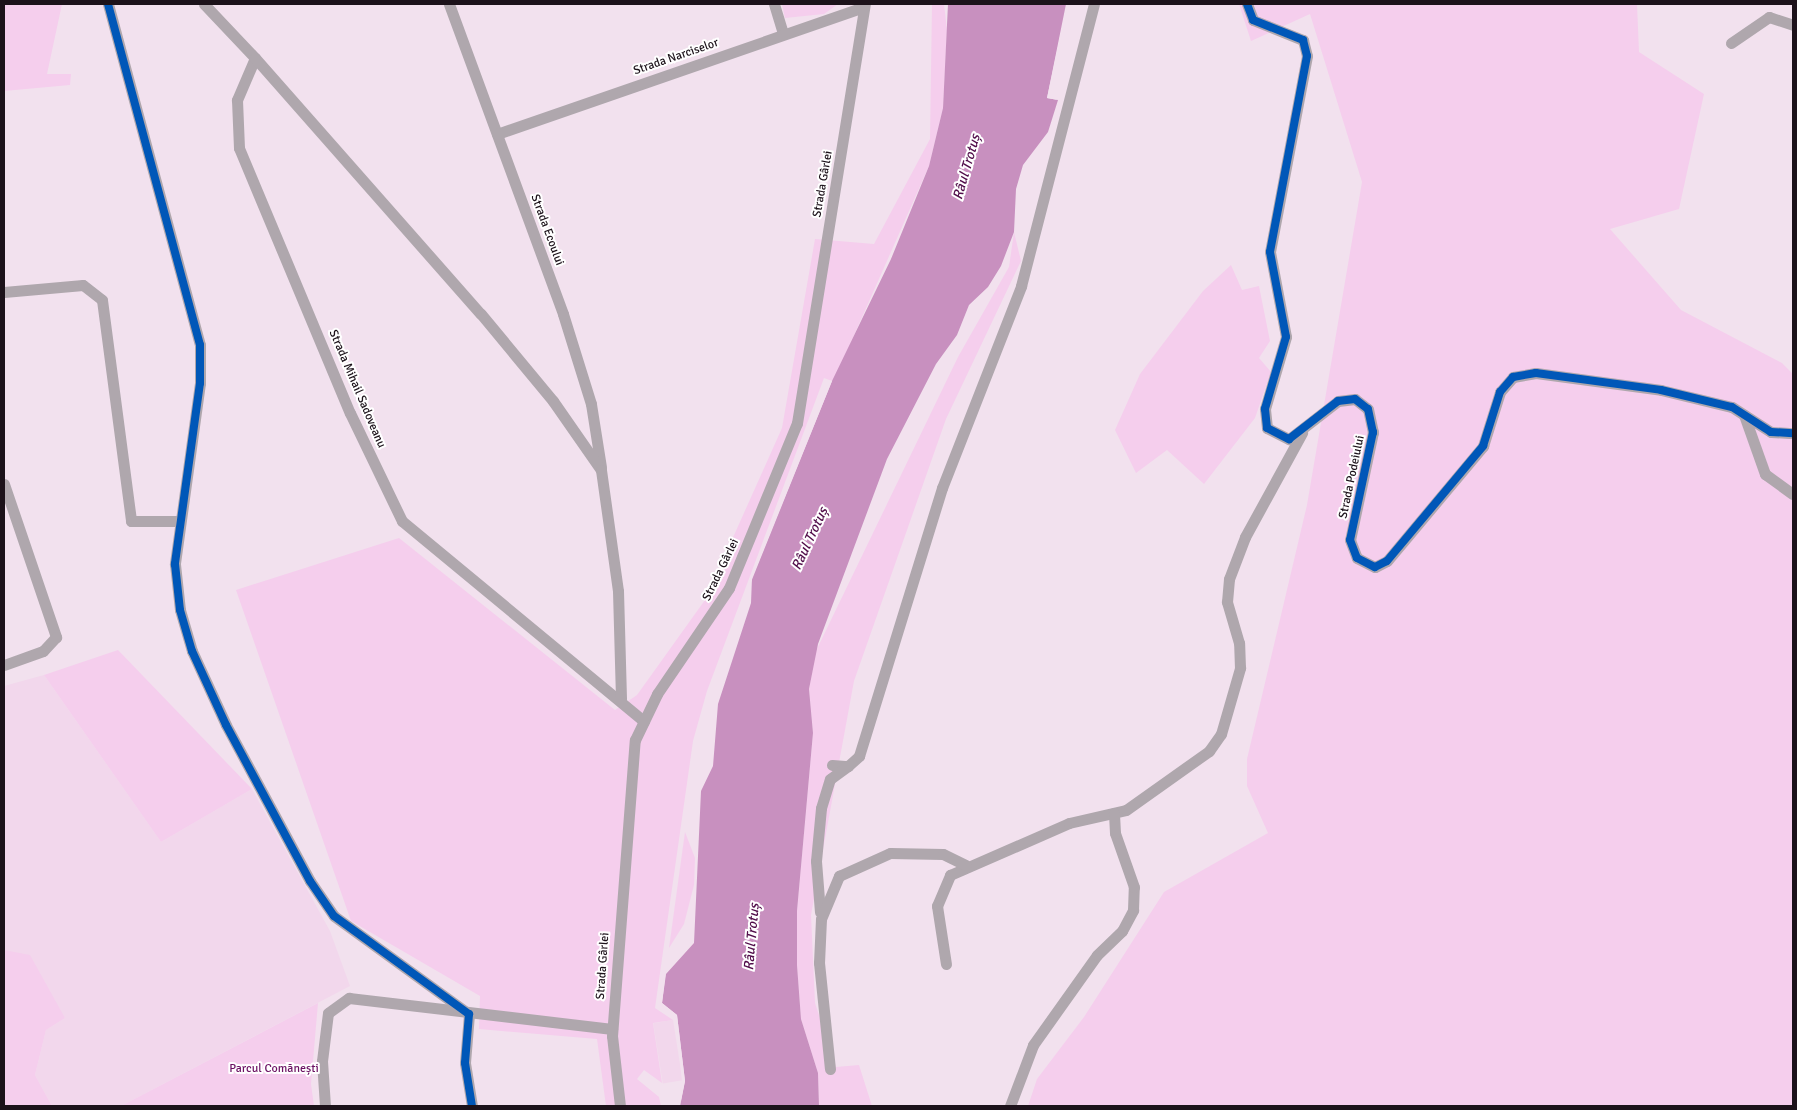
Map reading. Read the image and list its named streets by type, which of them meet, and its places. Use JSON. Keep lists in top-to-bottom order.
{
  "streets": {
    "street": [
      "Strada Narciselor",
      "Strada Gârlei",
      "Strada Ecoului",
      "Strada Mihail Sadoveanu",
      "Strada Podeiului"
    ]
  },
  "crossings": [
    ["Strada Narciselor", "Strada Gârlei"],
    ["Strada Narciselor", "Strada Ecoului"],
    ["Strada Gârlei", "Strada Mihail Sadoveanu"]
  ],
  "water": ["Râul Trotuș"],
  "parks": ["Parcul Comănești"]
}
